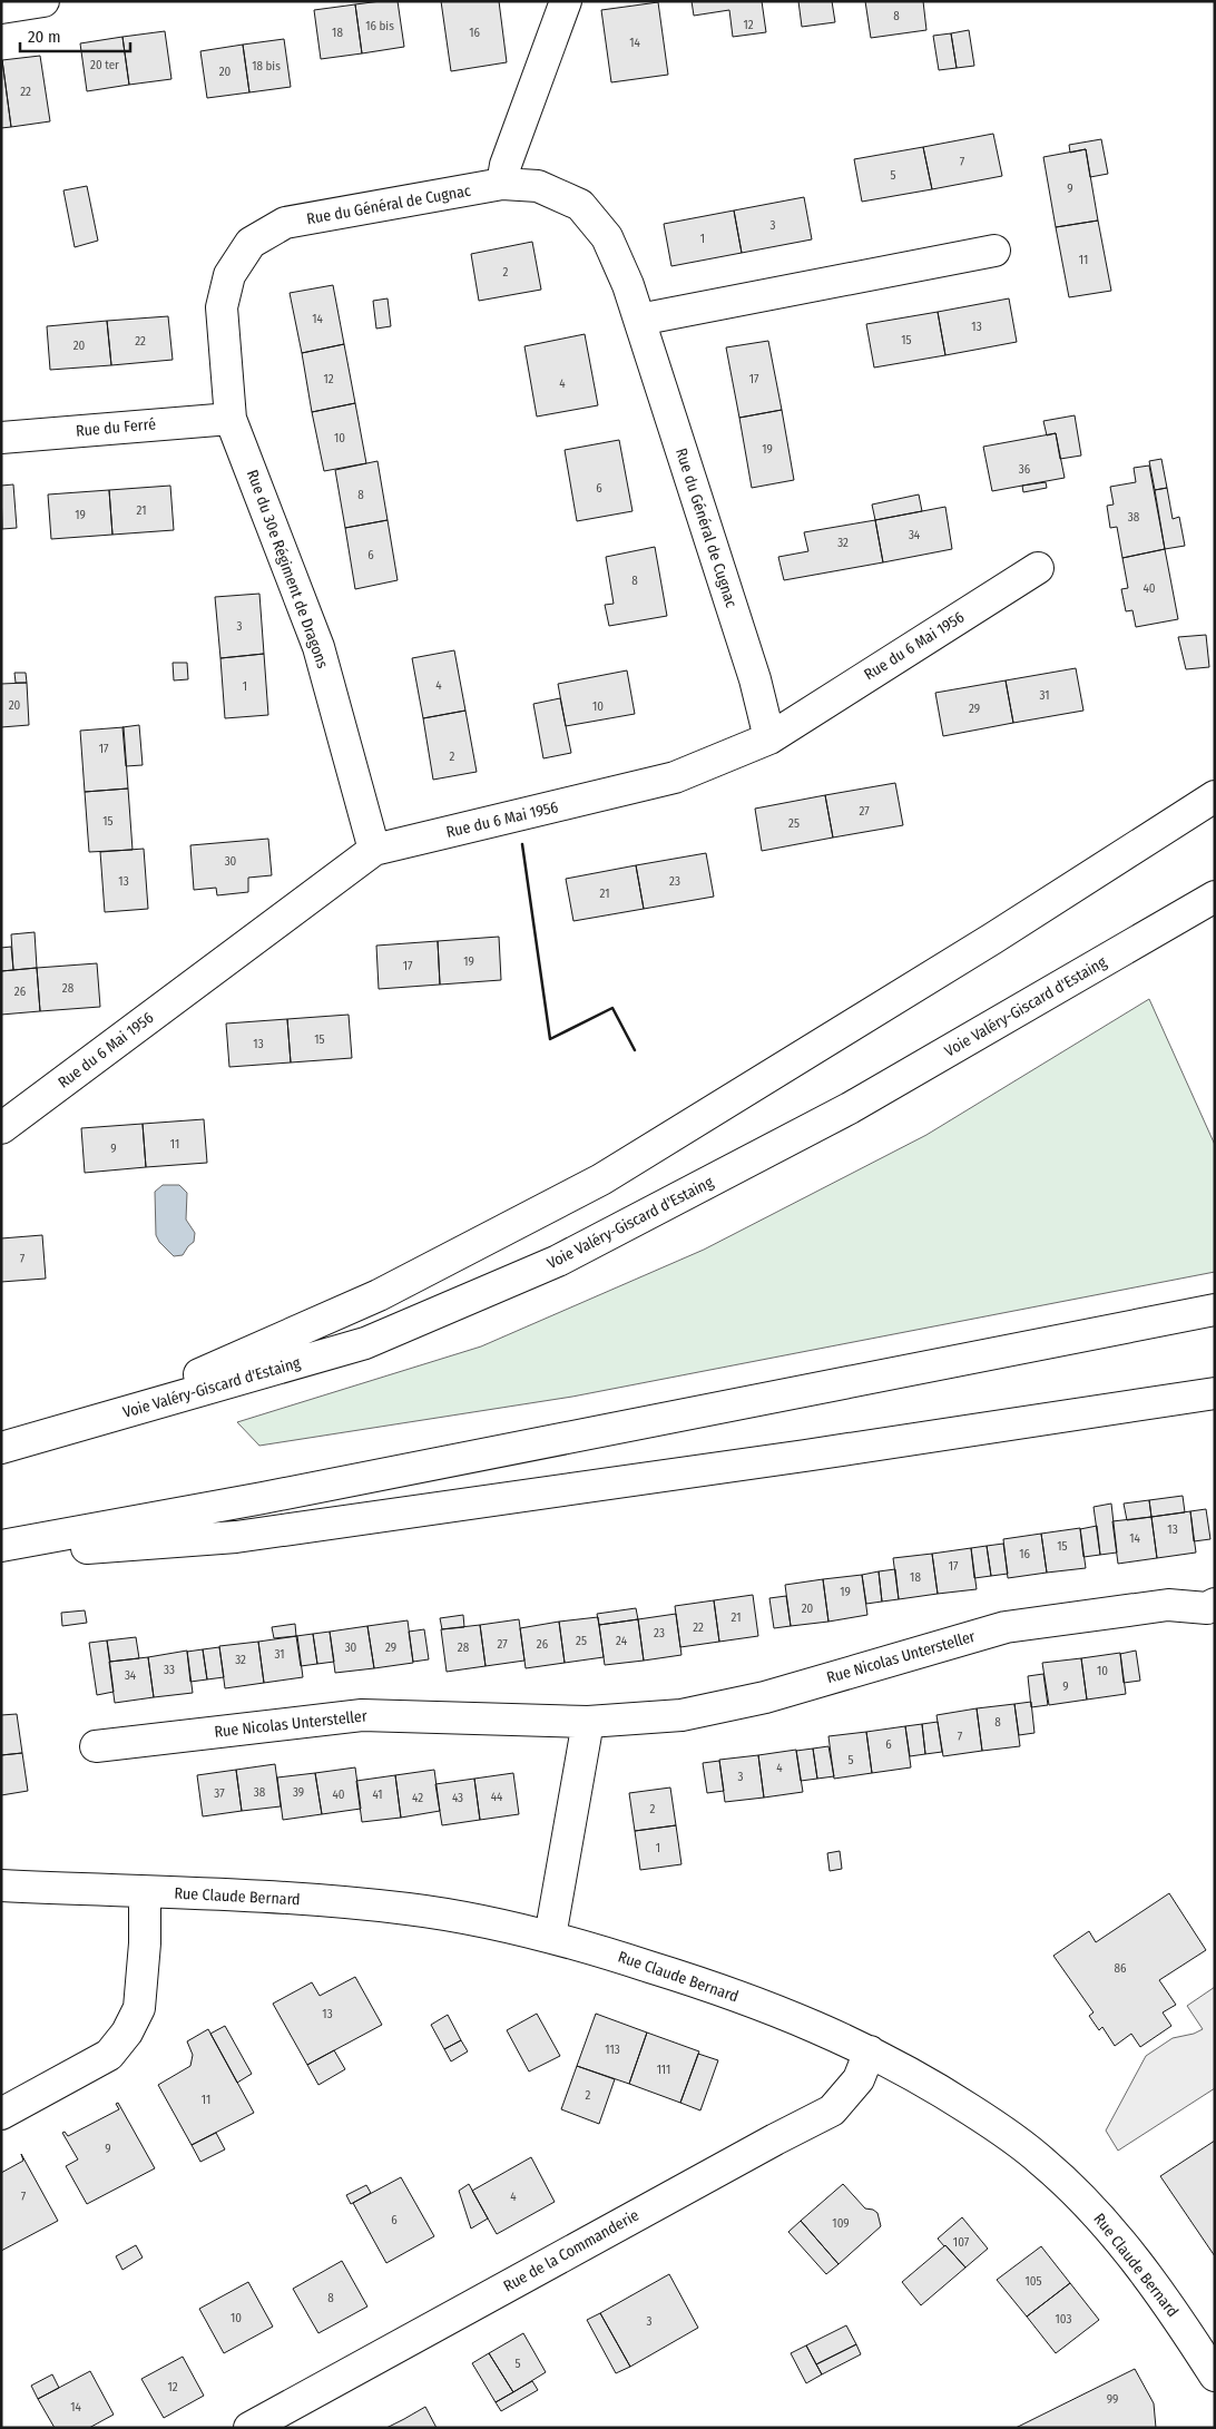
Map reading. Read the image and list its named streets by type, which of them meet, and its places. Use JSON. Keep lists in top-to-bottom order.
{
  "streets": {
    "main road": [
      "Rue du Général de Cugnac",
      "Rue du Ferré",
      "Rue du 30e Régiment de Dragons",
      "Rue du 6 Mai 1956",
      "Voie Valéry-Giscard d'Estaing",
      "Rue Nicolas Untersteller",
      "Rue Claude Bernard",
      "Rue de la Commanderie"
    ]
  },
  "crossings": [
    ["Rue du Général de Cugnac", "Rue du Ferré"],
    ["Rue du Général de Cugnac", "Rue du 30e Régiment de Dragons"],
    ["Rue du Général de Cugnac", "Rue du 6 Mai 1956"],
    ["Rue du Ferré", "Rue du 30e Régiment de Dragons"],
    ["Rue du 30e Régiment de Dragons", "Rue du 6 Mai 1956"],
    ["Rue Claude Bernard", "Rue de la Commanderie"]
  ],
  "house_numbers": [
    "8",
    "12",
    "16 bis",
    "18",
    "16",
    "14",
    "20 ter",
    "18 bis",
    "20",
    "22",
    "7",
    "5",
    "9",
    "3",
    "1",
    "11",
    "2",
    "14",
    "13",
    "15",
    "22",
    "20",
    "12",
    "17",
    "4",
    "10",
    "19",
    "36",
    "6",
    "8",
    "21",
    "19",
    "38",
    "34",
    "32",
    "6",
    "8",
    "40",
    "3",
    "4",
    "1",
    "31",
    "20",
    "10",
    "29",
    "17",
    "2",
    "27",
    "15",
    "25",
    "30",
    "13",
    "23",
    "21",
    "19",
    "17",
    "28",
    "26",
    "15",
    "13",
    "11",
    "9",
    "7",
    "13",
    "14",
    "15",
    "16",
    "17",
    "18",
    "19",
    "20",
    "21",
    "22",
    "23",
    "25",
    "24",
    "27",
    "26",
    "30",
    "29",
    "28",
    "31",
    "32",
    "33",
    "10",
    "34",
    "9",
    "8",
    "7",
    "6",
    "5",
    "4",
    "3",
    "38",
    "39",
    "37",
    "40",
    "41",
    "44",
    "42",
    "43",
    "2",
    "1",
    "86",
    "13",
    "113",
    "111",
    "2",
    "11",
    "9",
    "7",
    "4",
    "6",
    "109",
    "107",
    "105",
    "8",
    "10",
    "103",
    "3",
    "5",
    "12",
    "99",
    "14"
  ],
  "scale_bar": "20 m"
}
